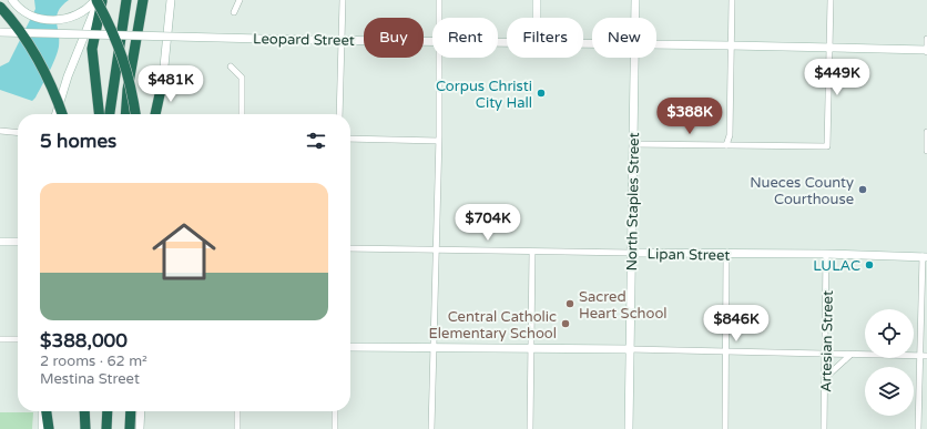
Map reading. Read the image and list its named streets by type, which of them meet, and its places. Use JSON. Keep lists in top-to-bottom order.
{
  "streets": {
    "main road": ["Leopard Street", "North Staples Street", "Lipan Street"],
    "street": ["Artesian Street"]
  },
  "crossings": [
    ["North Staples Street", "Lipan Street"],
    ["Lipan Street", "Artesian Street"]
  ],
  "places": [
    "Corpus Christi City Hall",
    "Nueces County Courthouse",
    "LULAC",
    "Sacred Heart School",
    "Central Catholic Elementary School"
  ],
  "page": {
    "chip": [
      "Buy",
      "Rent",
      "Filters",
      "New"
    ],
    "price": [
      "$449K",
      "$481K",
      "$388K",
      "$704K",
      "$846K"
    ],
    "heading": "5 homes",
    "list": [
      {
        "name": "$388,000",
        "note": "2 rooms · 62 m² · Mestina Street"
      }
    ]
  }
}
